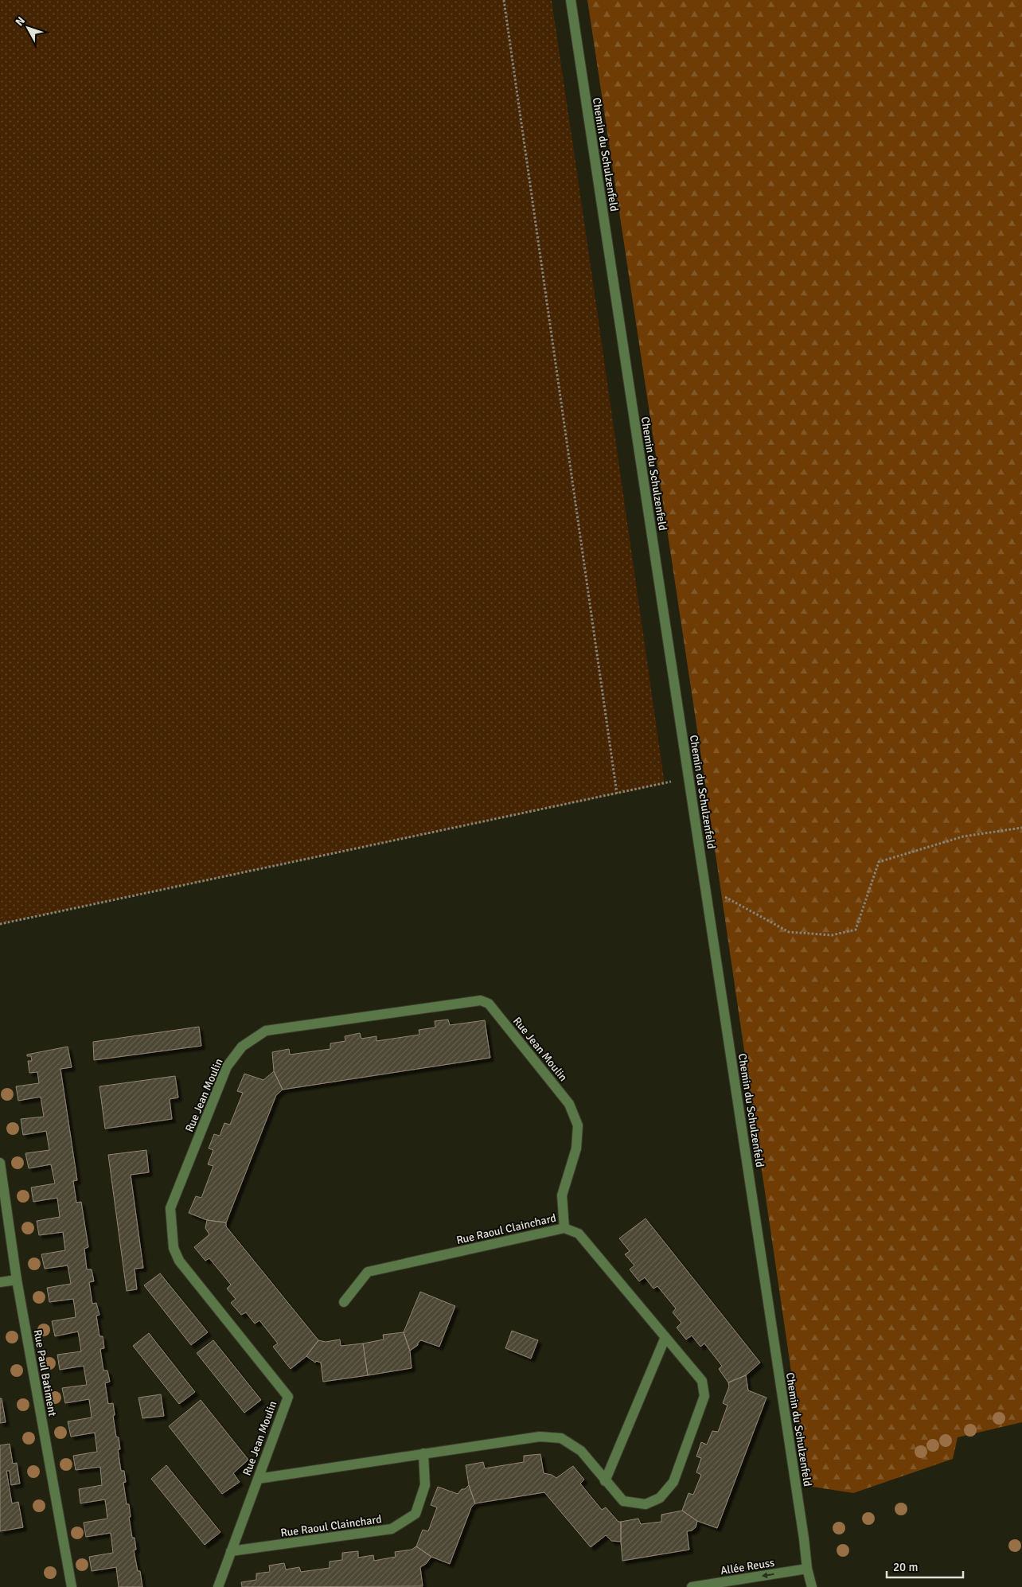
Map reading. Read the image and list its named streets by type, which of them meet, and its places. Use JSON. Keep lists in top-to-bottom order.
{
  "streets": {
    "street": [
      "Chemin du Schulzenfeld",
      "Rue Jean Moulin",
      "Rue Raoul Clainchard",
      "Rue Paul Batiment",
      "Allée Reuss"
    ]
  },
  "crossings": [
    ["Chemin du Schulzenfeld", "Allée Reuss"],
    ["Rue Jean Moulin", "Rue Raoul Clainchard"]
  ],
  "one_way": ["Allée Reuss"],
  "scale_bar": "20 m",
  "north": "top left"
}
